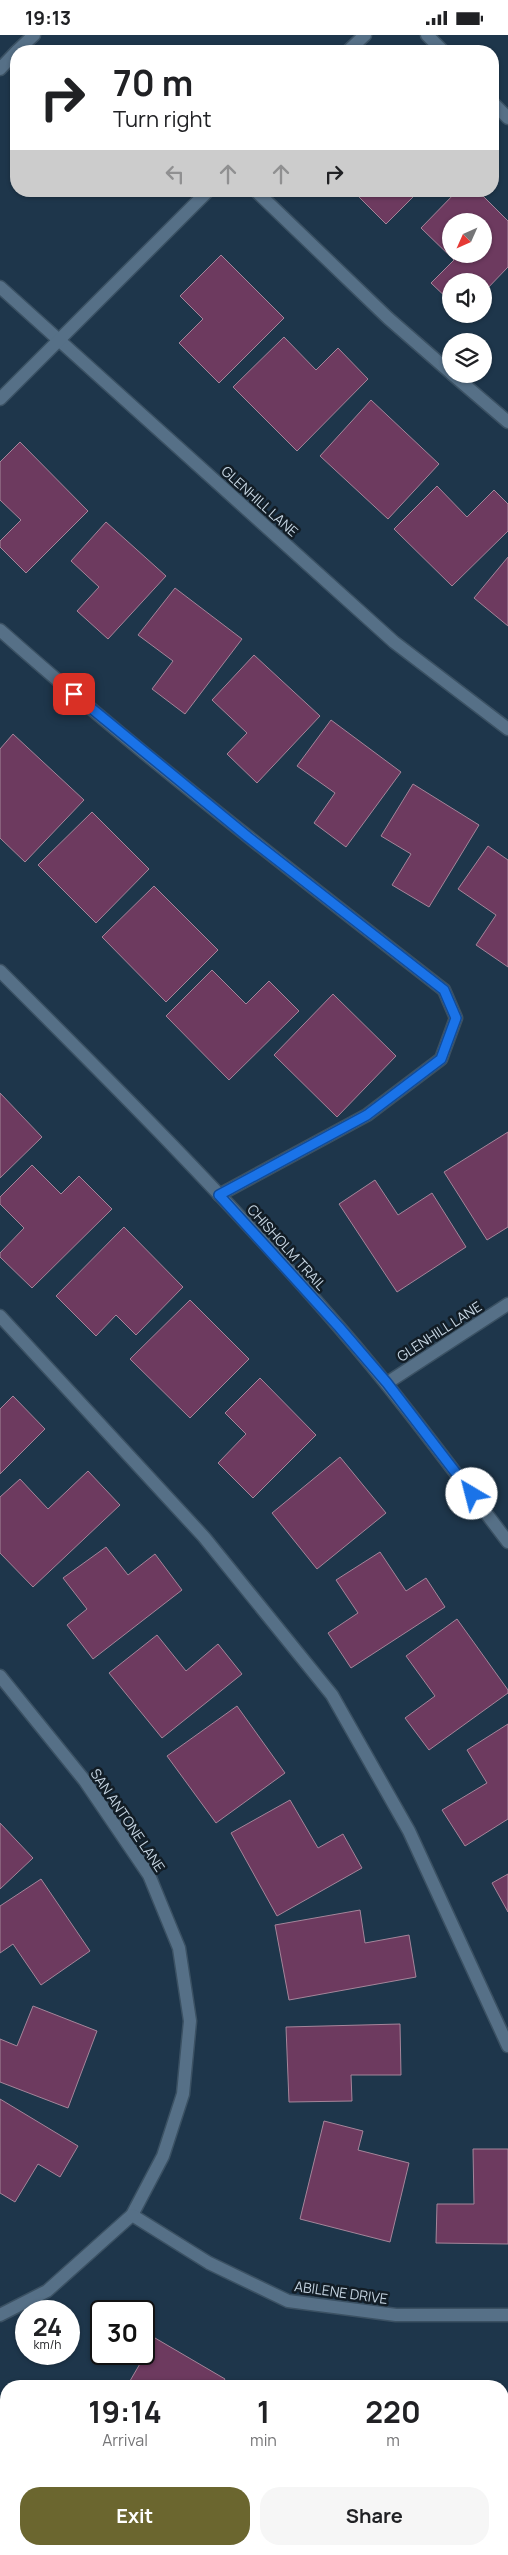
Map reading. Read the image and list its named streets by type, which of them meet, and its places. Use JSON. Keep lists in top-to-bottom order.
{
  "streets": {
    "street": [
      "GLENHILL LANE",
      "CHISHOLM TRAIL",
      "SAN ANTONE LANE",
      "ABILENE DRIVE"
    ]
  },
  "crossings": [
    ["GLENHILL LANE", "CHISHOLM TRAIL"],
    ["SAN ANTONE LANE", "ABILENE DRIVE"]
  ],
  "north": "bottom left",
  "page": {
    "status": "19:13",
    "turn": ["70 m", "Turn right"],
    "speed": "24 km/h",
    "limit": "30",
    "eta": [
      "19:14",
      "Arrival",
      "1",
      "min",
      "220",
      "m"
    ],
    "buttons": ["Exit", "Share"]
  }
}
